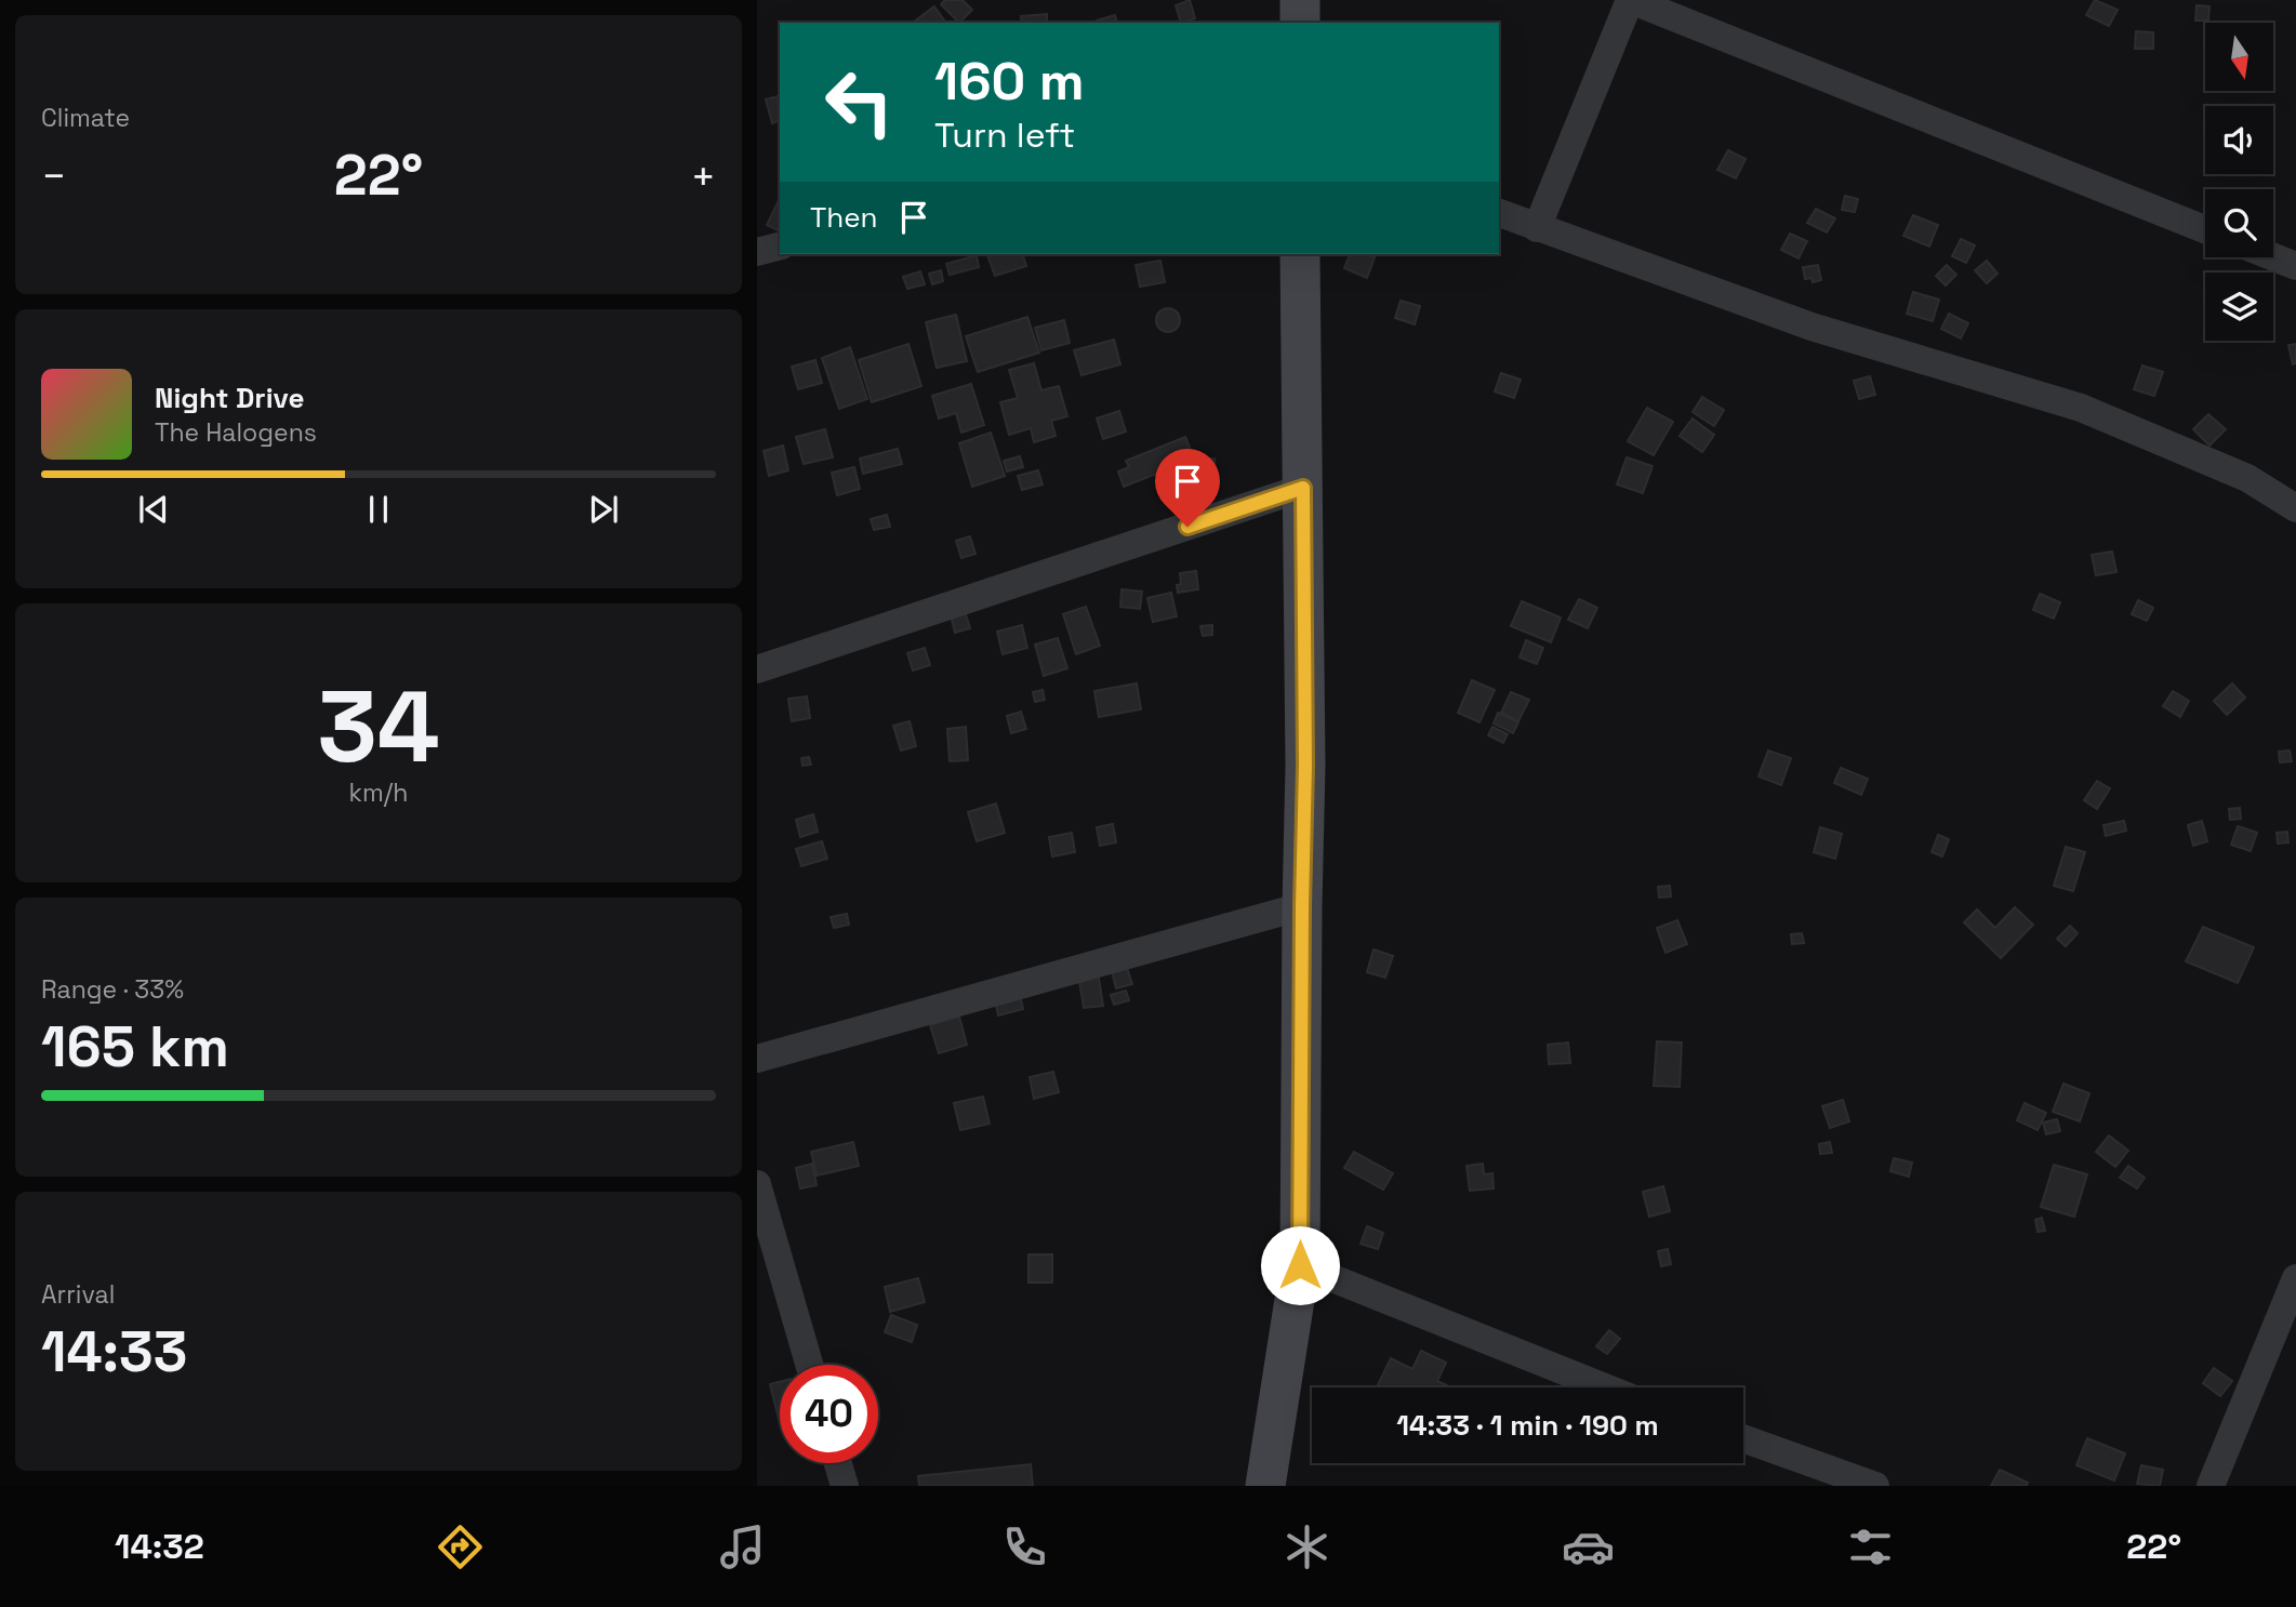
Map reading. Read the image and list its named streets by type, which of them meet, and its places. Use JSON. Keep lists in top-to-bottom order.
{
  "north": "bottom",
  "page": {
    "tile": [
      "Climate",
      ["34", "km/h"],
      ["Range · 33%", "165 km"],
      ["Arrival", "14:33"]
    ],
    "turn": ["160 m", "Turn left"],
    "heat": ["−", "22°", "+"],
    "then": "Then",
    "song": ["Night Drive", "The Halogens"],
    "limit": "40",
    "trip": "14:33 · 1 min · 190 m",
    "tabs": ["14:32", "22°"]
  }
}
